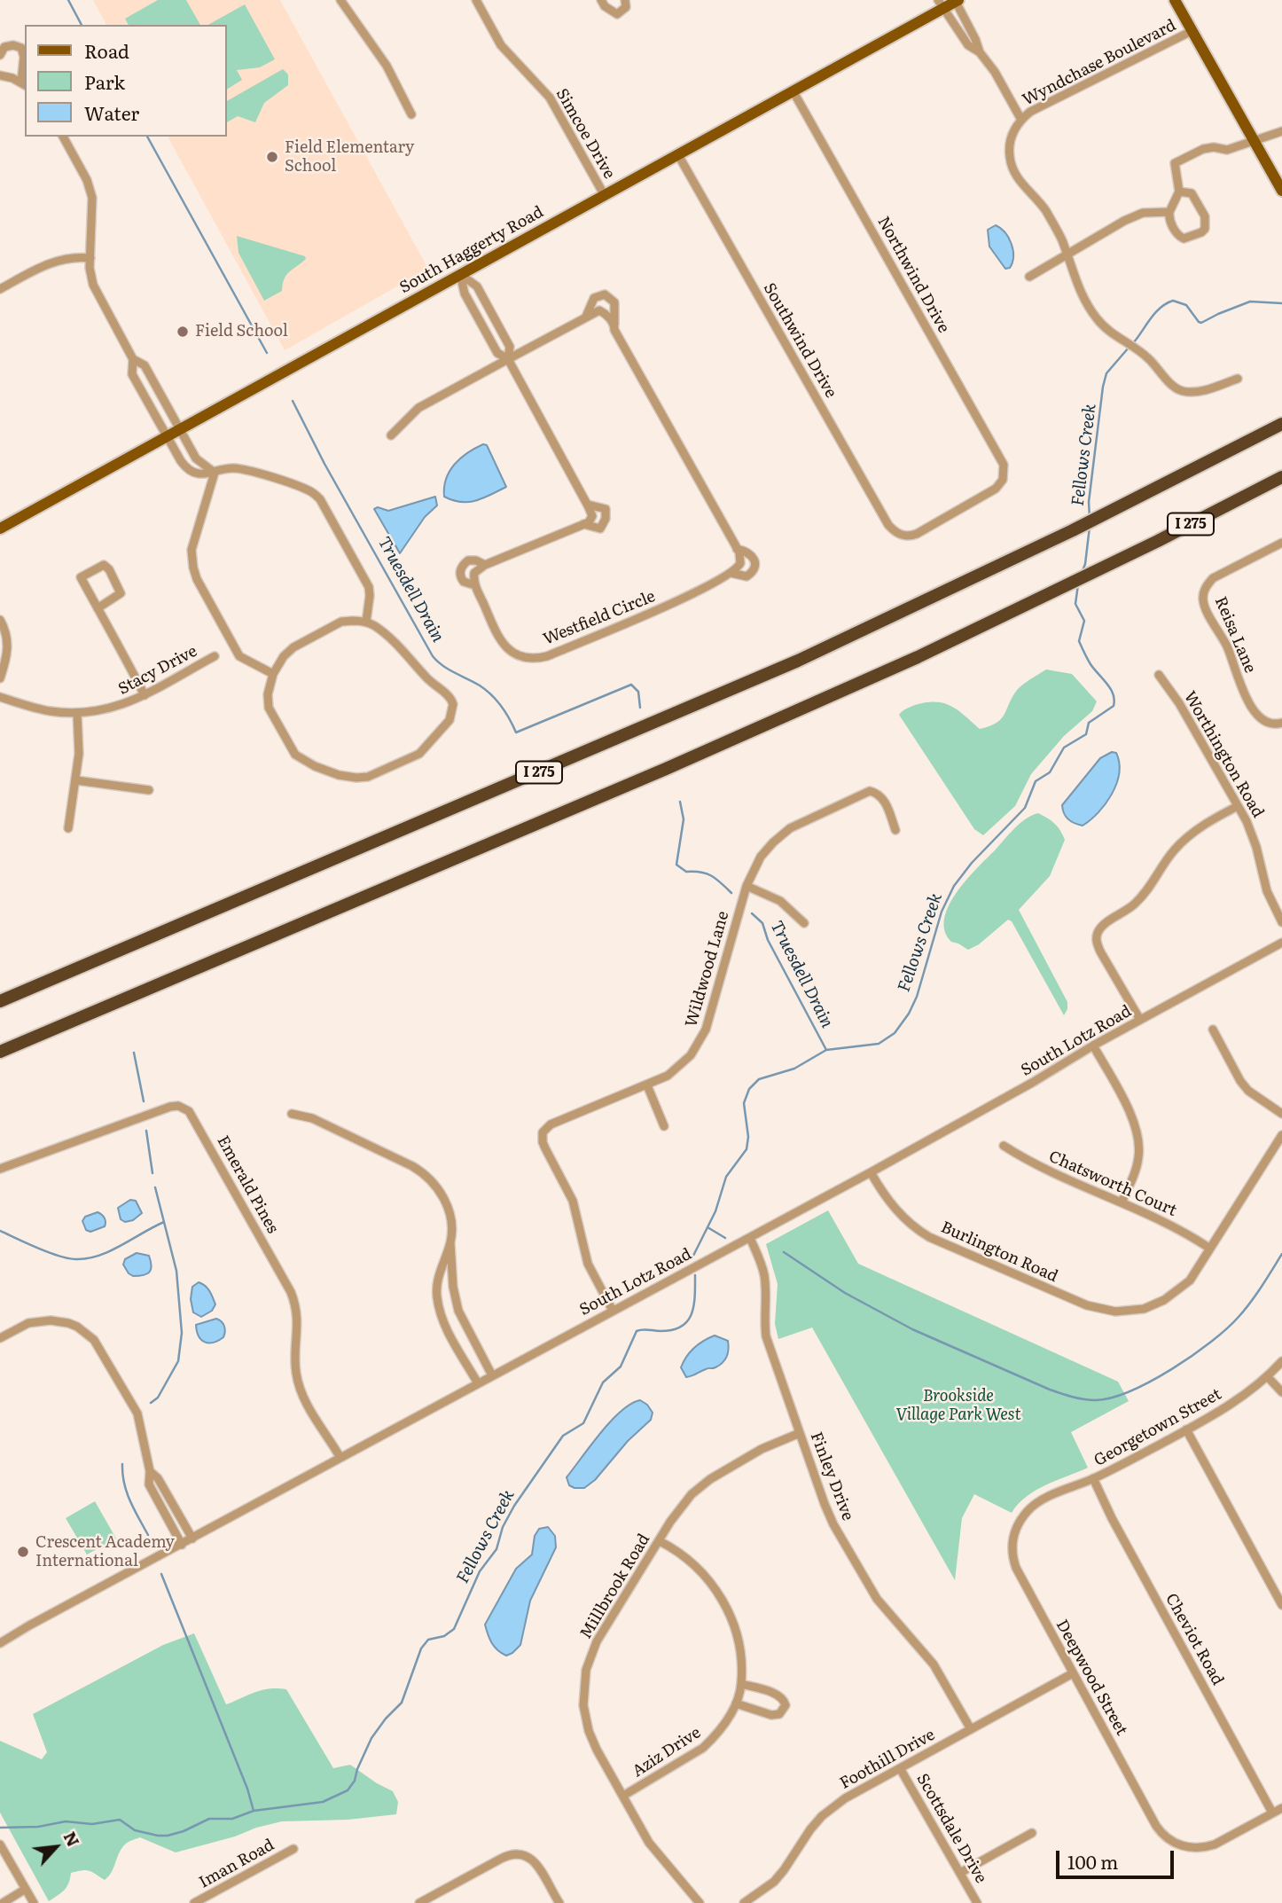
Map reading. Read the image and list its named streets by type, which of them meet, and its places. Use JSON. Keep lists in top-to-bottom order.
{
  "streets": {
    "highway": ["I 275"],
    "main road": ["South Haggerty Road"],
    "street": [
      "Wyndchase Boulevard",
      "Simcoe Drive",
      "Northwind Drive",
      "Southwind Drive",
      "Westfield Circle",
      "Reisa Lane",
      "Stacy Drive",
      "Worthington Road",
      "Wildwood Lane",
      "South Lotz Road",
      "Chatsworth Court",
      "Emerald Pines",
      "Burlington Road",
      "Georgetown Street",
      "Finley Drive",
      "Millbrook Road",
      "Cheviot Road",
      "Deepwood Street",
      "Aziz Drive",
      "Foothill Drive",
      "Scottsdale Drive",
      "Iman Road"
    ]
  },
  "crossings": [
    ["Wyndchase Boulevard", "South Haggerty Road"],
    ["Simcoe Drive", "South Haggerty Road"],
    ["South Haggerty Road", "Northwind Drive"],
    ["South Haggerty Road", "Southwind Drive"],
    ["South Haggerty Road", "Westfield Circle"],
    ["Northwind Drive", "Southwind Drive"],
    ["Wildwood Lane", "South Lotz Road"],
    ["South Lotz Road", "Emerald Pines"],
    ["South Lotz Road", "Burlington Road"],
    ["South Lotz Road", "Finley Drive"],
    ["Chatsworth Court", "Burlington Road"],
    ["Georgetown Street", "Cheviot Road"],
    ["Georgetown Street", "Deepwood Street"],
    ["Finley Drive", "Millbrook Road"],
    ["Finley Drive", "Foothill Drive"],
    ["Millbrook Road", "Aziz Drive"],
    ["Cheviot Road", "Deepwood Street"],
    ["Deepwood Street", "Foothill Drive"],
    ["Foothill Drive", "Scottsdale Drive"]
  ],
  "water": ["Fellows Creek", "Truesdell Drain"],
  "parks": ["Brookside Village Park West"],
  "places": ["Field Elementary School", "Field School", "Crescent Academy International"],
  "legend": ["Road", "Park", "Water"],
  "scale_bar": "100 m",
  "north": "top right"
}
